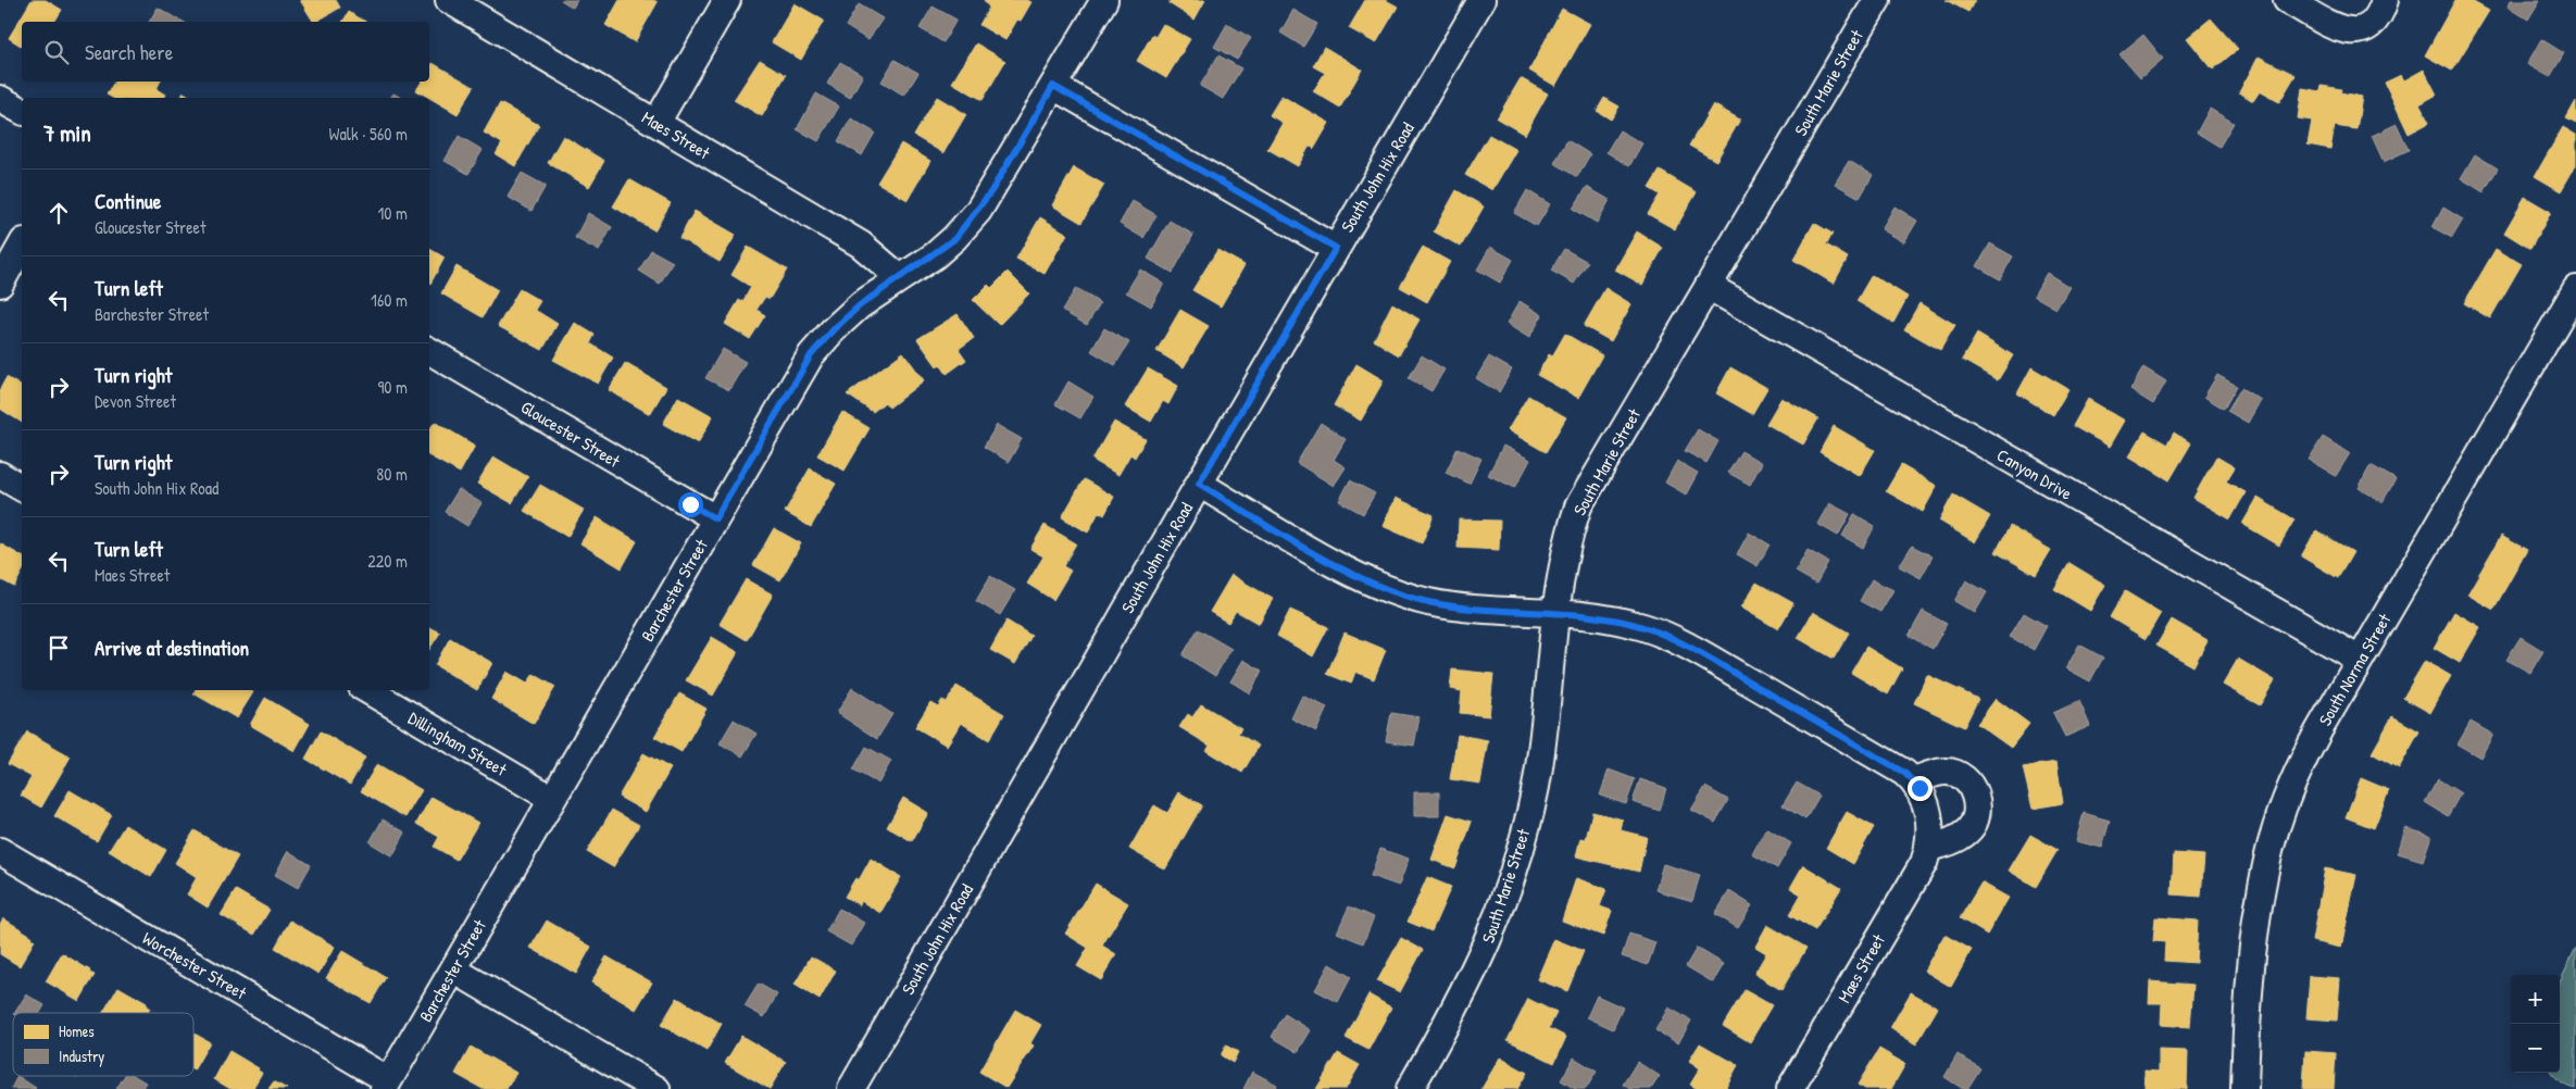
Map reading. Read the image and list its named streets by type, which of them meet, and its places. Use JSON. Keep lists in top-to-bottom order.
{
  "streets": {
    "street": [
      "South Marie Street",
      "Maes Street",
      "South John Hix Road",
      "Gloucester Street",
      "Canyon Drive",
      "Barchester Street",
      "South Norma Street",
      "Dillingham Street",
      "Worchester Street"
    ]
  },
  "crossings": [
    ["South Marie Street", "Maes Street"],
    ["South Marie Street", "Canyon Drive"],
    ["Maes Street", "South John Hix Road"],
    ["Maes Street", "Barchester Street"],
    ["Gloucester Street", "Barchester Street"],
    ["Canyon Drive", "South Norma Street"],
    ["Barchester Street", "Dillingham Street"],
    ["Barchester Street", "Worchester Street"]
  ],
  "legend": ["Homes", "Industry"],
  "page": {
    "search": "Search here",
    "heading": ["7 min", "Walk · 560 m"],
    "list": [
      ["Continue", "Gloucester Street", "10 m"],
      ["Turn left", "Barchester Street", "160 m"],
      ["Turn right", "Devon Street", "90 m"],
      ["Turn right", "South John Hix Road", "80 m"],
      ["Turn left", "Maes Street", "220 m"],
      "Arrive at destination"
    ],
    "map_buttons": ["+", "−"]
  }
}
